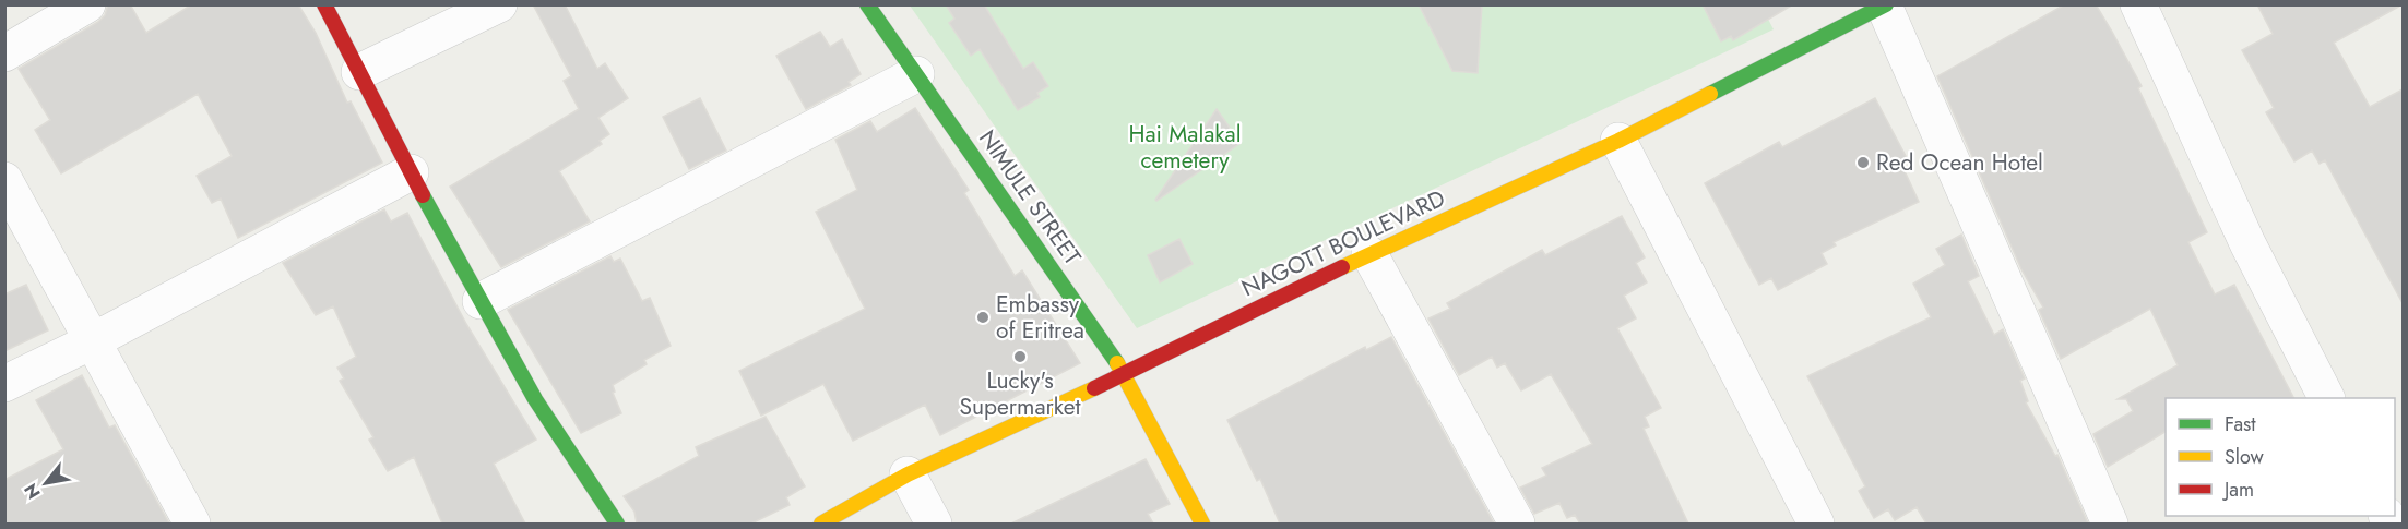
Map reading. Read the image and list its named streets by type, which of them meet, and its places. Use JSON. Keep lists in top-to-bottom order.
{
  "streets": {
    "street": ["NIMULE STREET", "NAGOTT BOULEVARD"]
  },
  "crossings": [
    ["NIMULE STREET", "NAGOTT BOULEVARD"]
  ],
  "parks": ["Hai Malakal cemetery"],
  "places": ["Red Ocean Hotel", "Embassy of Eritrea", "Lucky's Supermarket"],
  "legend": ["Fast", "Slow", "Jam"],
  "north": "bottom left"
}
